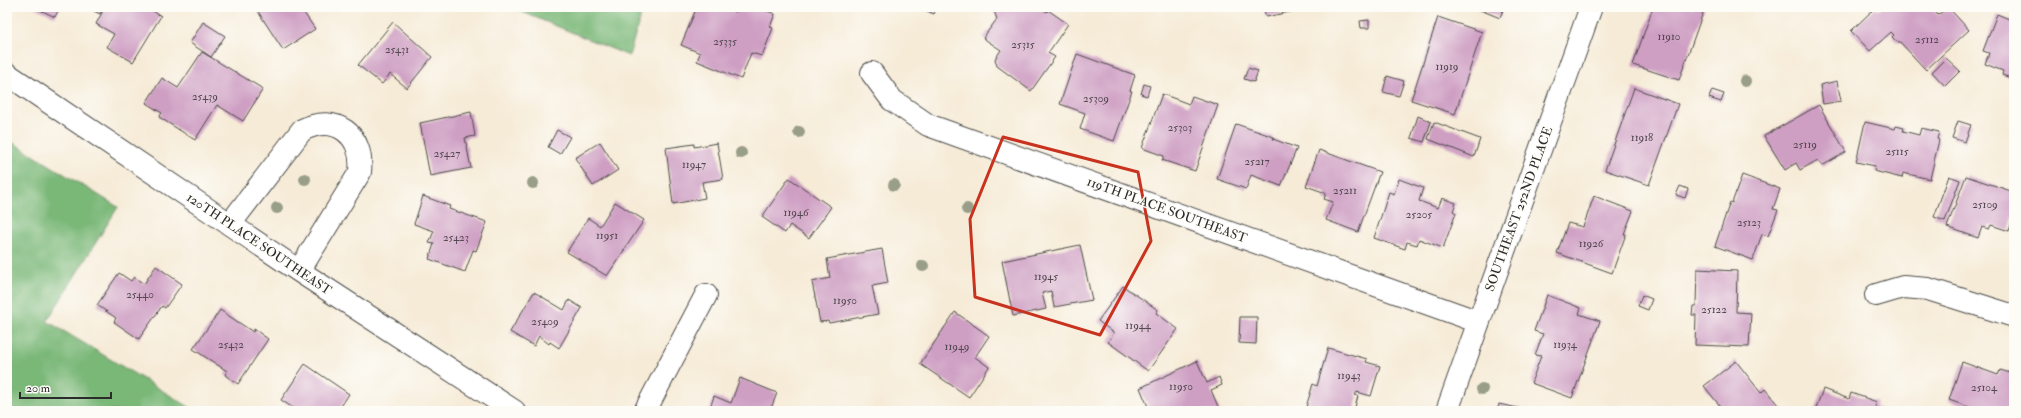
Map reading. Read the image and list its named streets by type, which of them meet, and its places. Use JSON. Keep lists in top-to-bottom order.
{
  "streets": {
    "street": ["SOUTHEAST 252ND PLACE", "119TH PLACE SOUTHEAST", "120TH PLACE SOUTHEAST"]
  },
  "crossings": [
    ["SOUTHEAST 252ND PLACE", "119TH PLACE SOUTHEAST"]
  ],
  "house_numbers": [
    "11910",
    "25112",
    "25335",
    "25315",
    "25431",
    "11919",
    "25439",
    "25309",
    "25303",
    "11918",
    "25119",
    "25115",
    "25427",
    "25217",
    "11947",
    "25211",
    "25109",
    "11946",
    "25205",
    "25123",
    "11951",
    "25423",
    "11926",
    "11945",
    "25440",
    "11950",
    "25122",
    "25409",
    "11944",
    "25432",
    "11934",
    "11949",
    "11943",
    "11950",
    "25104"
  ],
  "scale_bar": "20 m"
}
